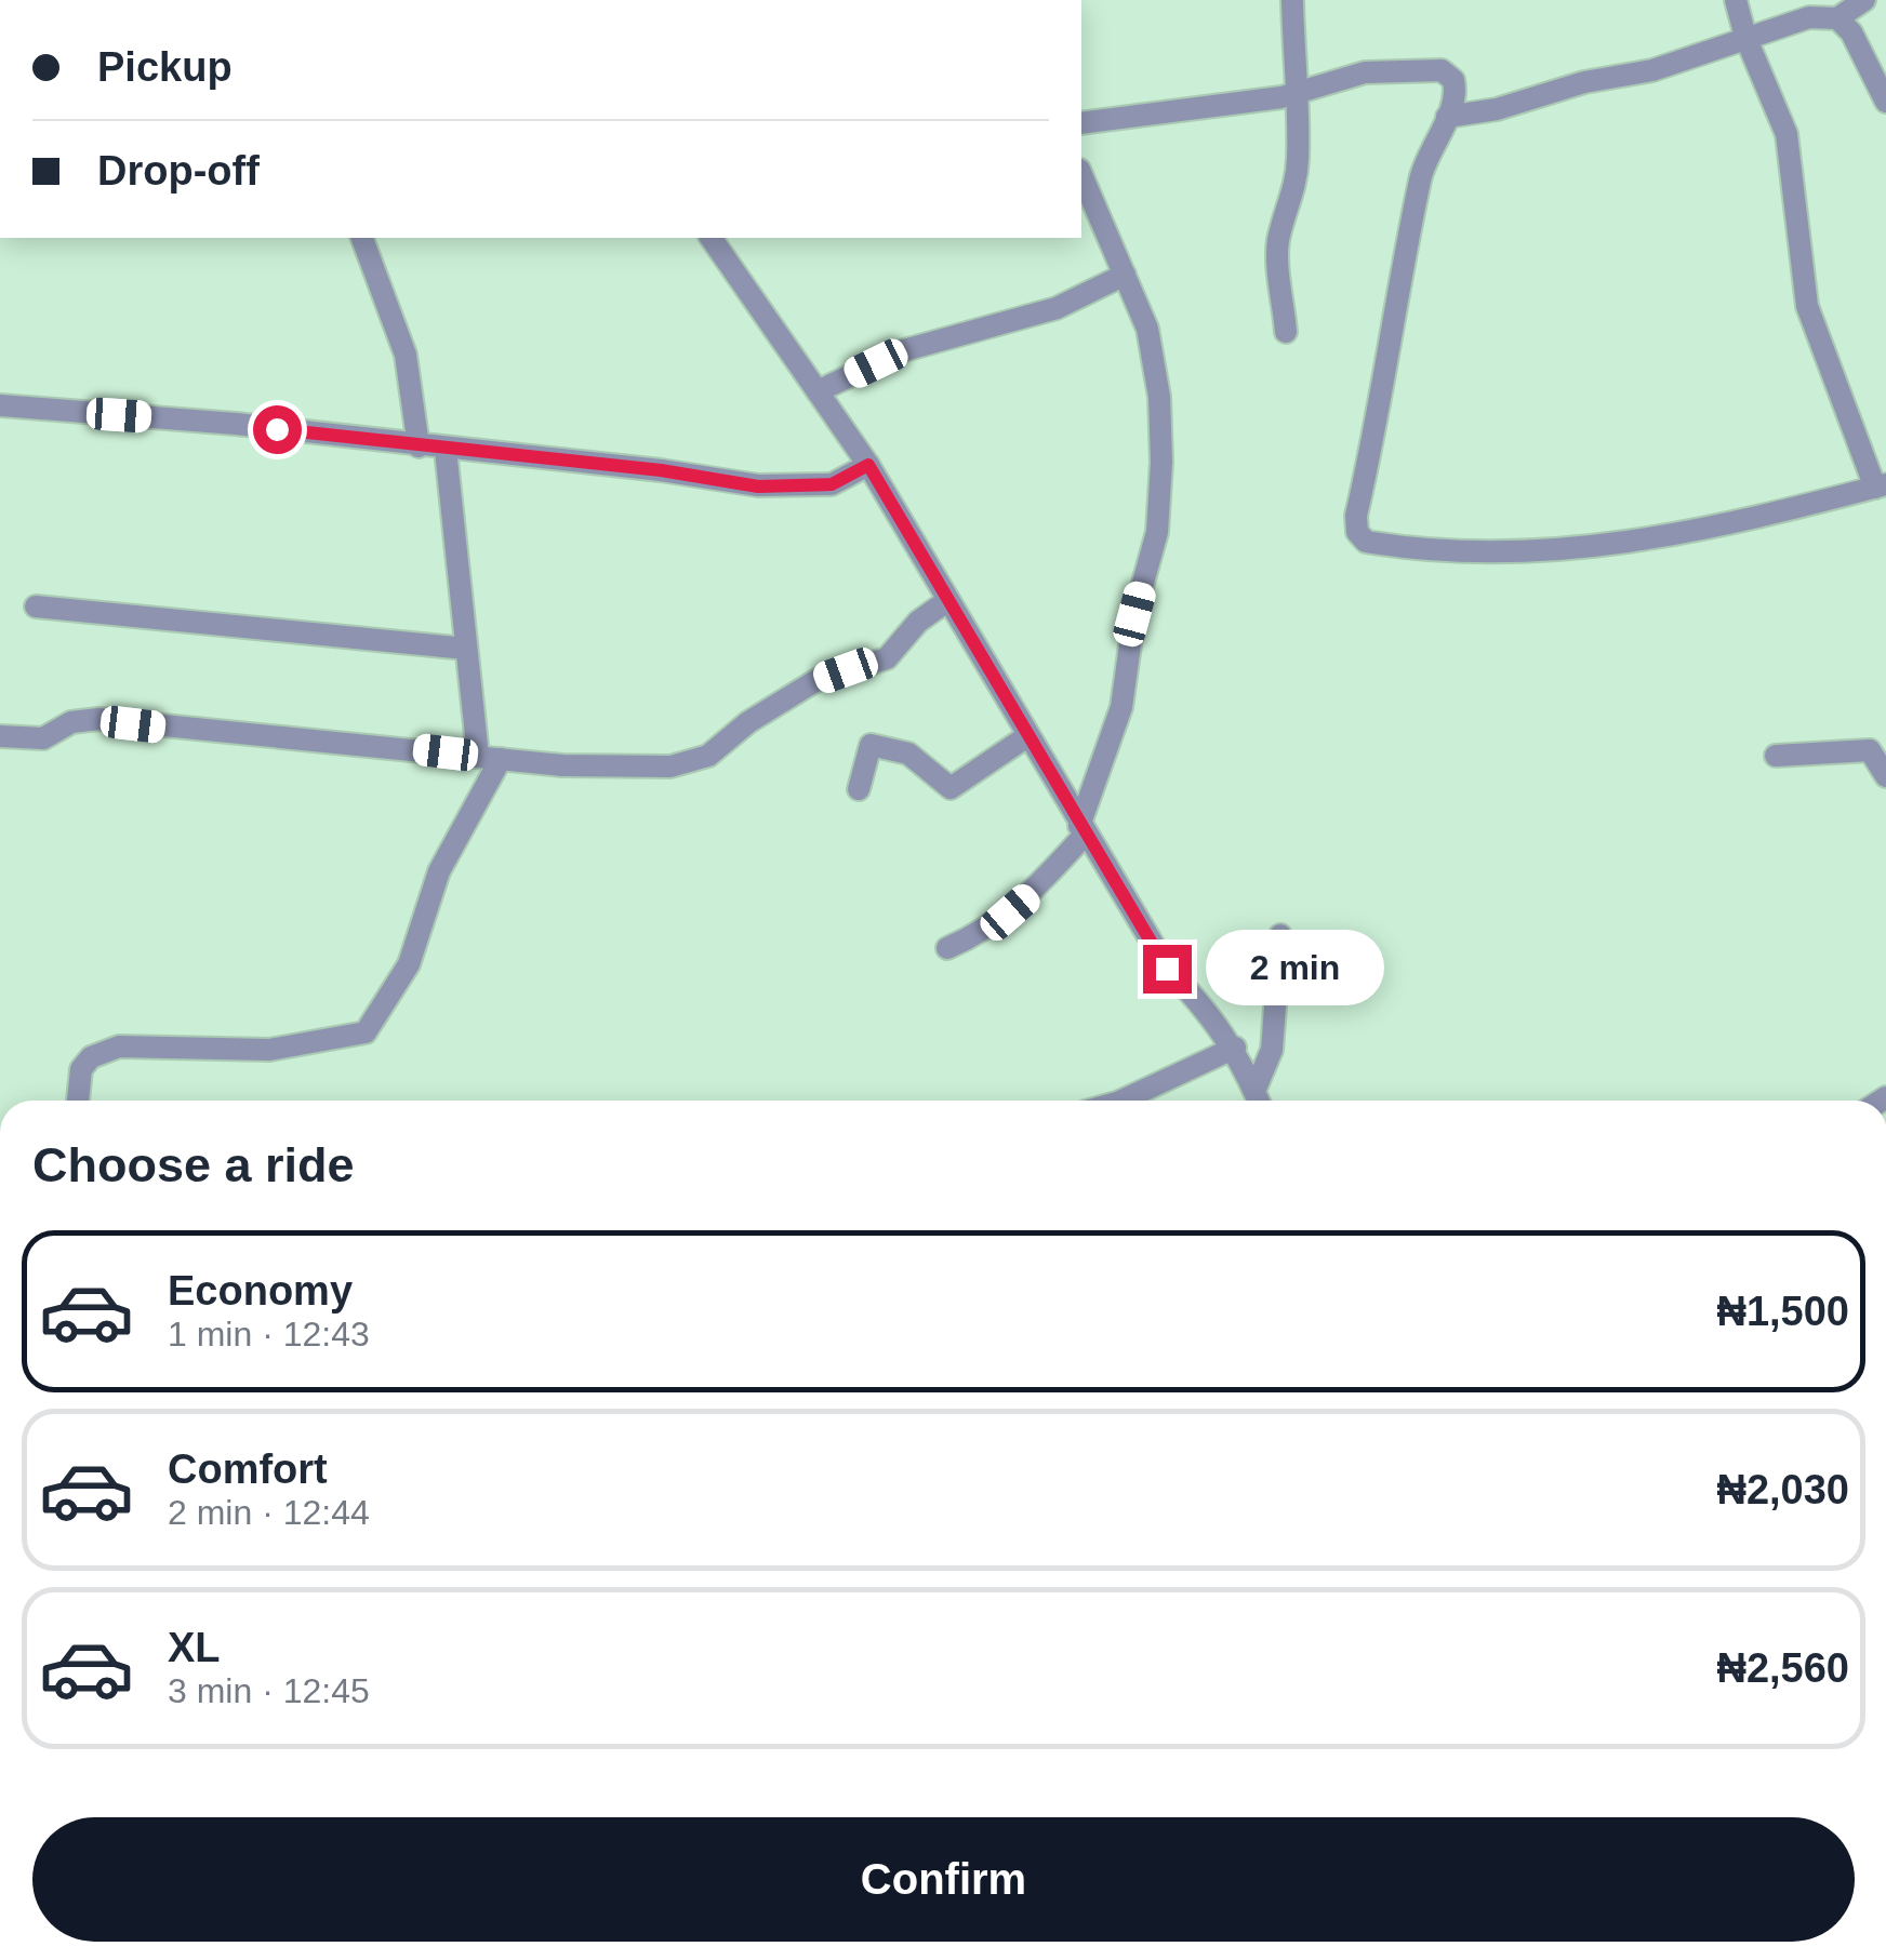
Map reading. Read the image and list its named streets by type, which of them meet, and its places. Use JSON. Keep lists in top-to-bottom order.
{
  "page": {
    "banner": ["Pickup", "Drop-off"],
    "bubble": "2 min",
    "heading": "Choose a ride",
    "list": [
      {
        "name": "Economy",
        "note": "1 min · 12:43",
        "value": "₦1,500"
      },
      {
        "name": "Comfort",
        "note": "2 min · 12:44",
        "value": "₦2,030"
      },
      {
        "name": "XL",
        "note": "3 min · 12:45",
        "value": "₦2,560"
      }
    ],
    "buttons": "Confirm"
  }
}
